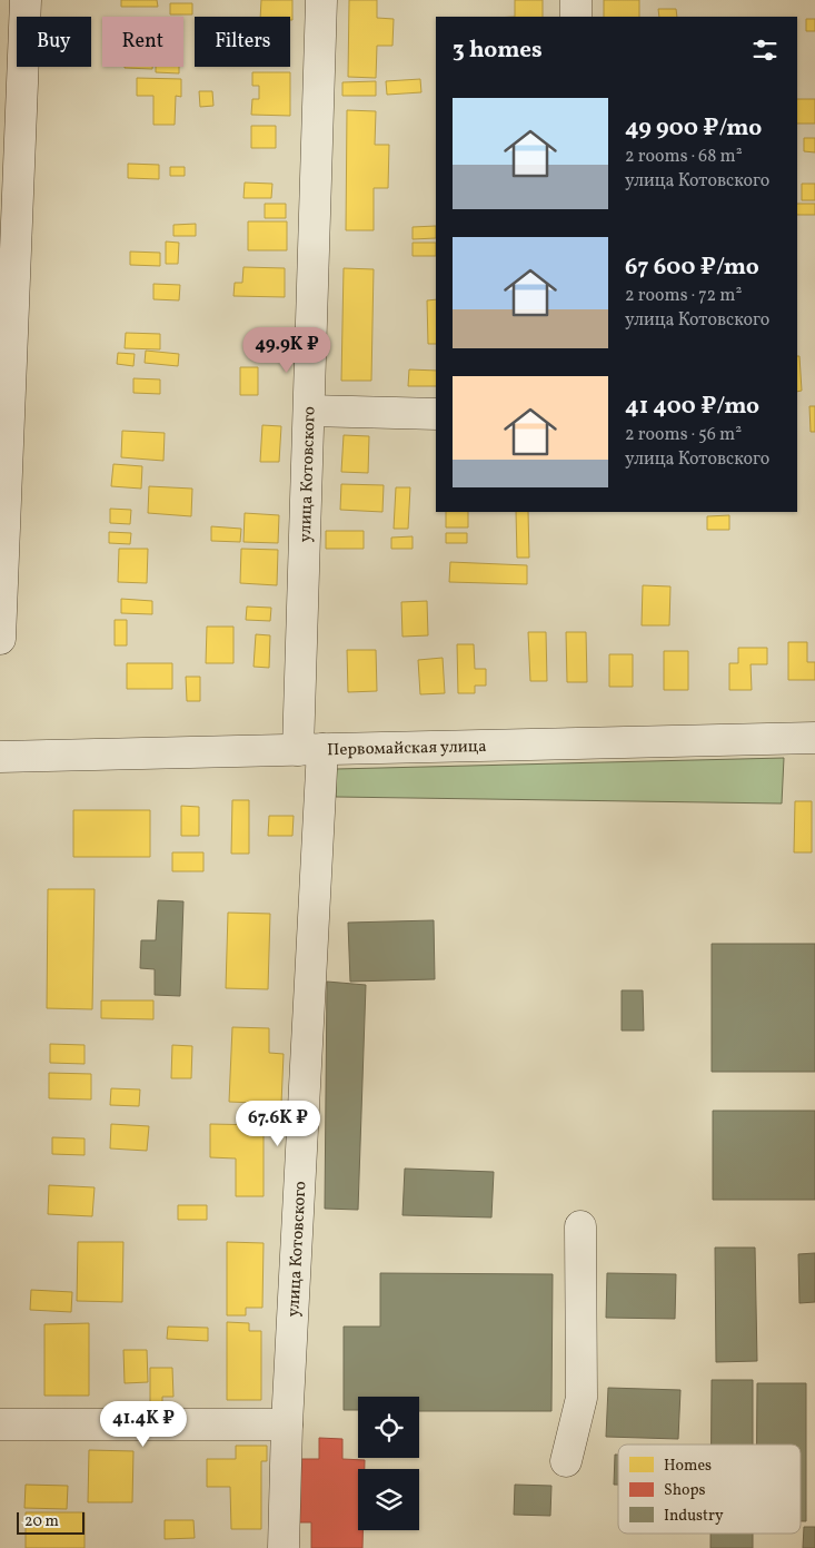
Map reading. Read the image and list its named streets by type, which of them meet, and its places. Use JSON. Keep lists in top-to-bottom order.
{
  "streets": {
    "street": ["улица Котовского", "Первомайская улица"]
  },
  "crossings": [
    ["улица Котовского", "Первомайская улица"]
  ],
  "legend": ["Homes", "Shops", "Industry"],
  "scale_bar": "20 m",
  "page": {
    "chip": ["Buy", "Rent", "Filters"],
    "heading": "3 homes",
    "list": [
      {
        "name": "49 900 ₽/mo",
        "note": "2 rooms · 68 m² · улица Котовского"
      },
      {
        "name": "67 600 ₽/mo",
        "note": "2 rooms · 72 m² · улица Котовского"
      },
      {
        "name": "41 400 ₽/mo",
        "note": "2 rooms · 56 m² · улица Котовского"
      }
    ],
    "price": ["49.9K ₽", "67.6K ₽", "41.4K ₽"],
    "scale": "20 m"
  }
}
